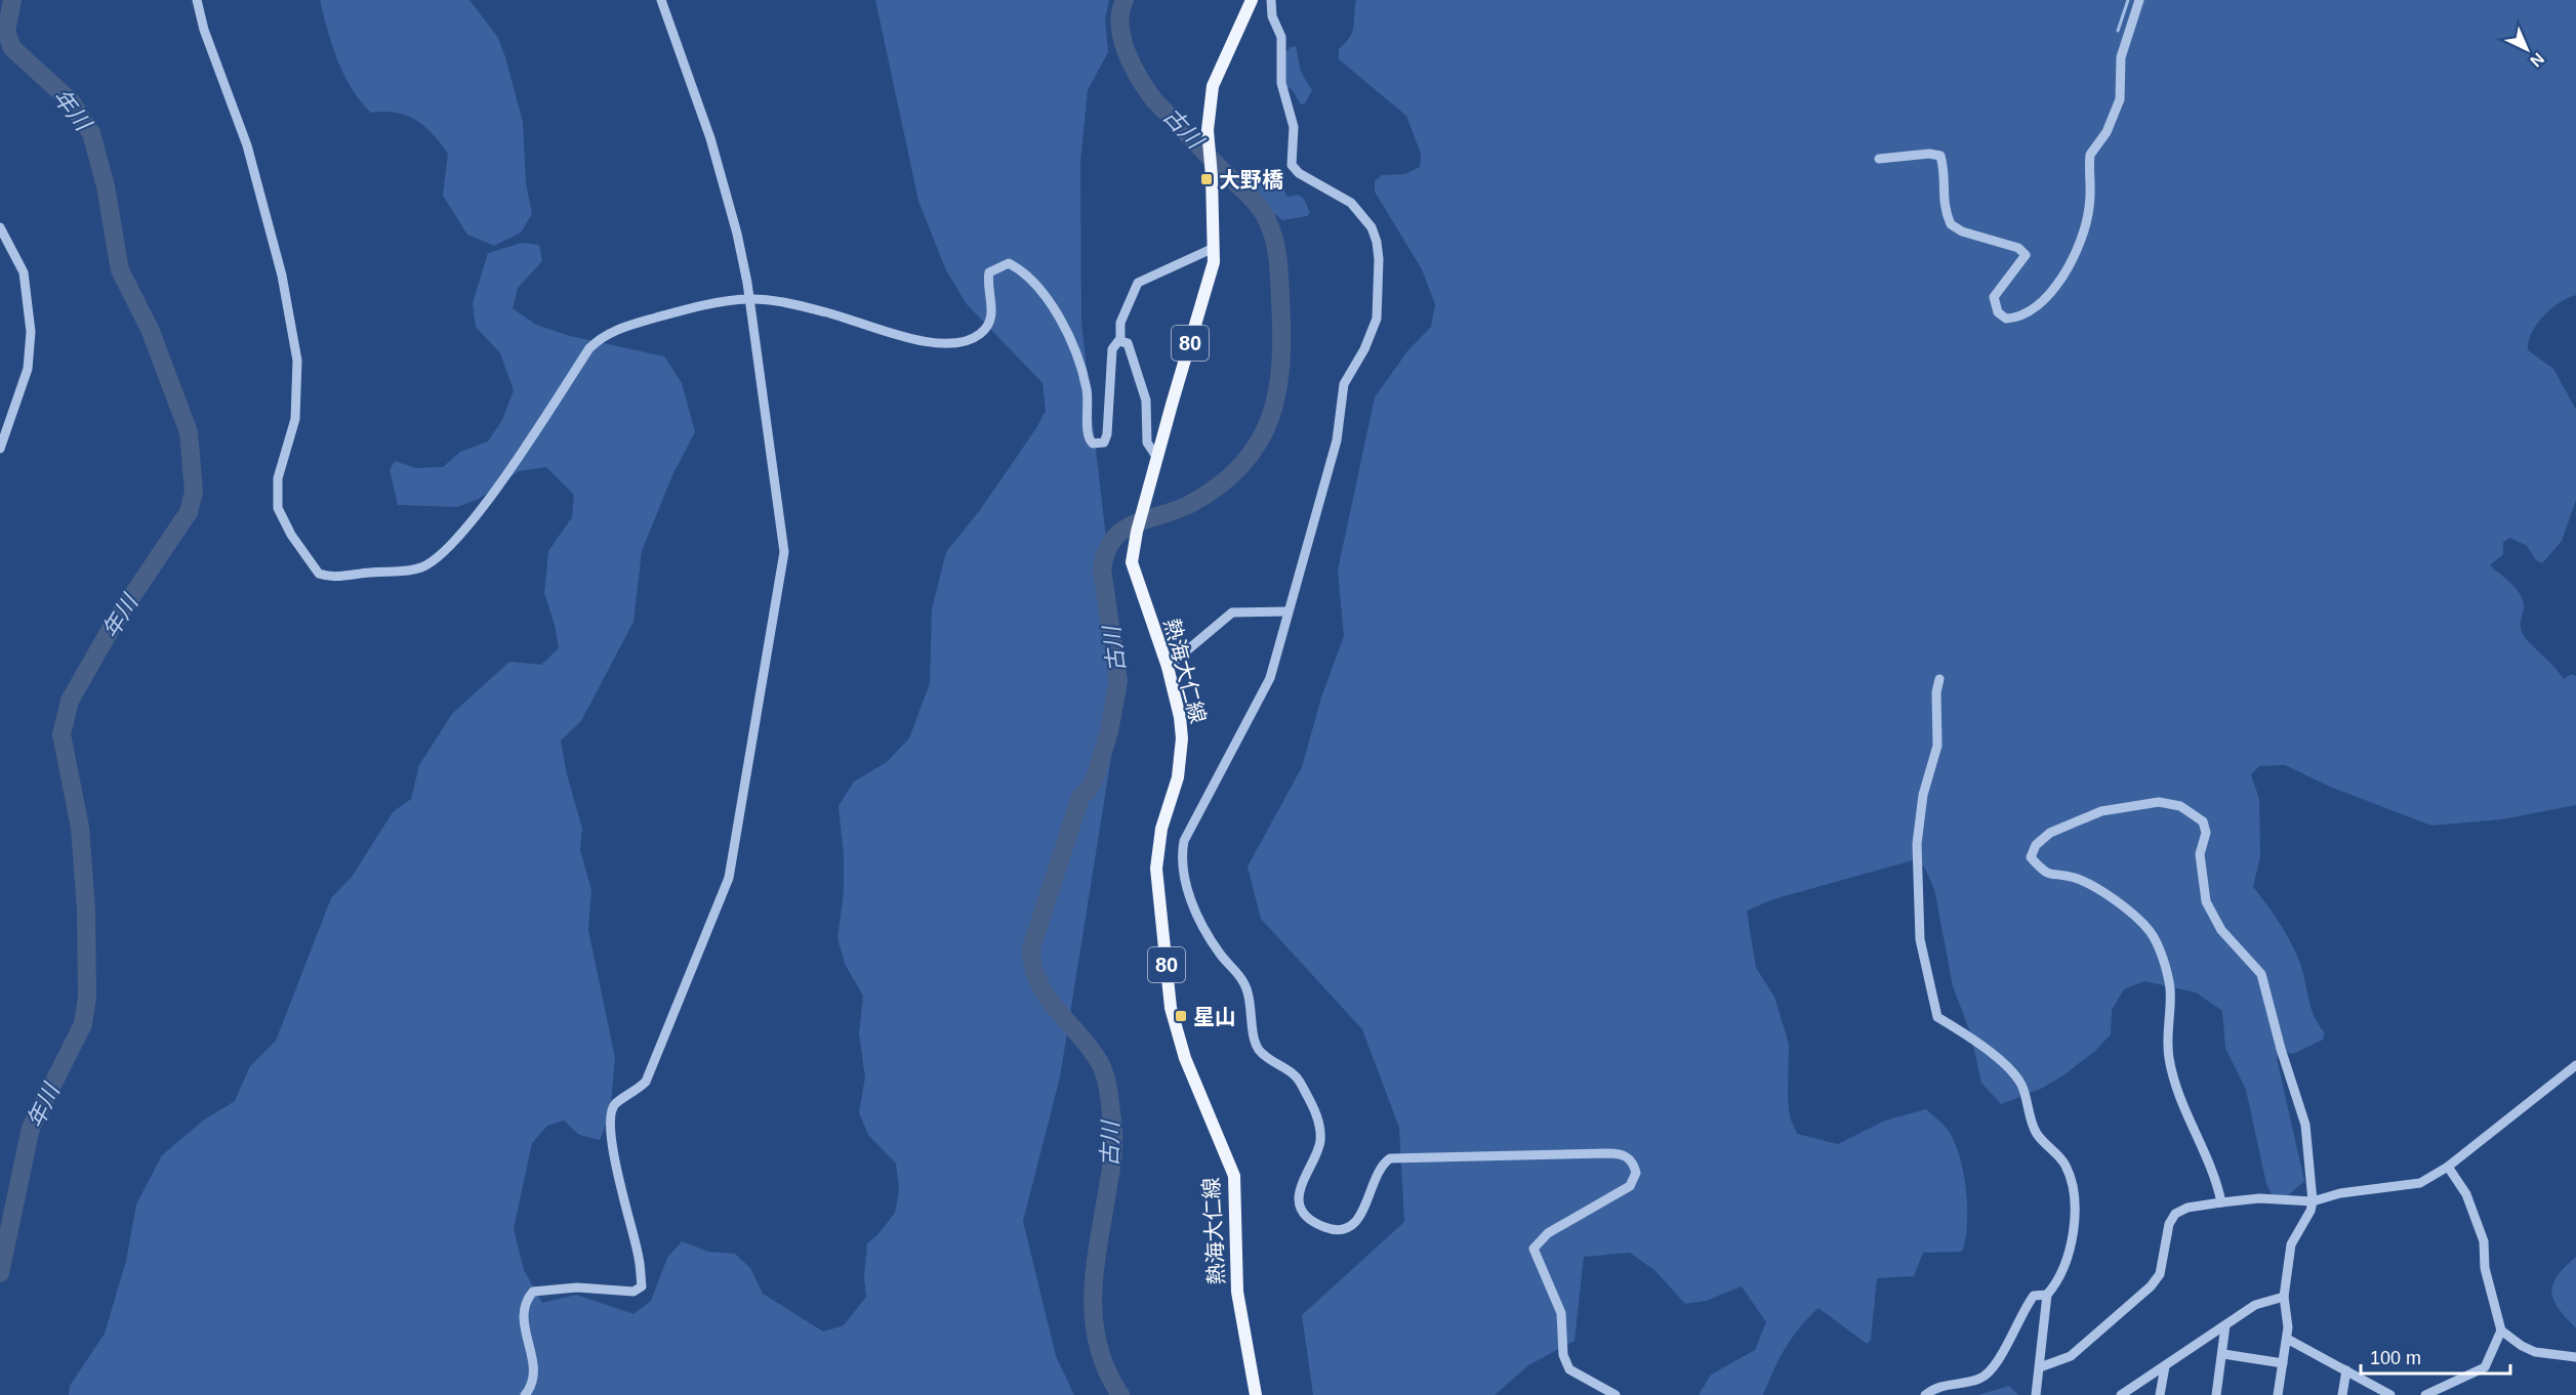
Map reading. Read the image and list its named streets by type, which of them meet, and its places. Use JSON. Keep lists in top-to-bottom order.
{
  "streets": {
    "main road": ["80", "熱海大仁線"]
  },
  "water": ["年川", "古川"],
  "places": {
    "transit": ["大野橋", "星山"]
  },
  "scale_bar": "100 m",
  "north": "bottom right"
}
